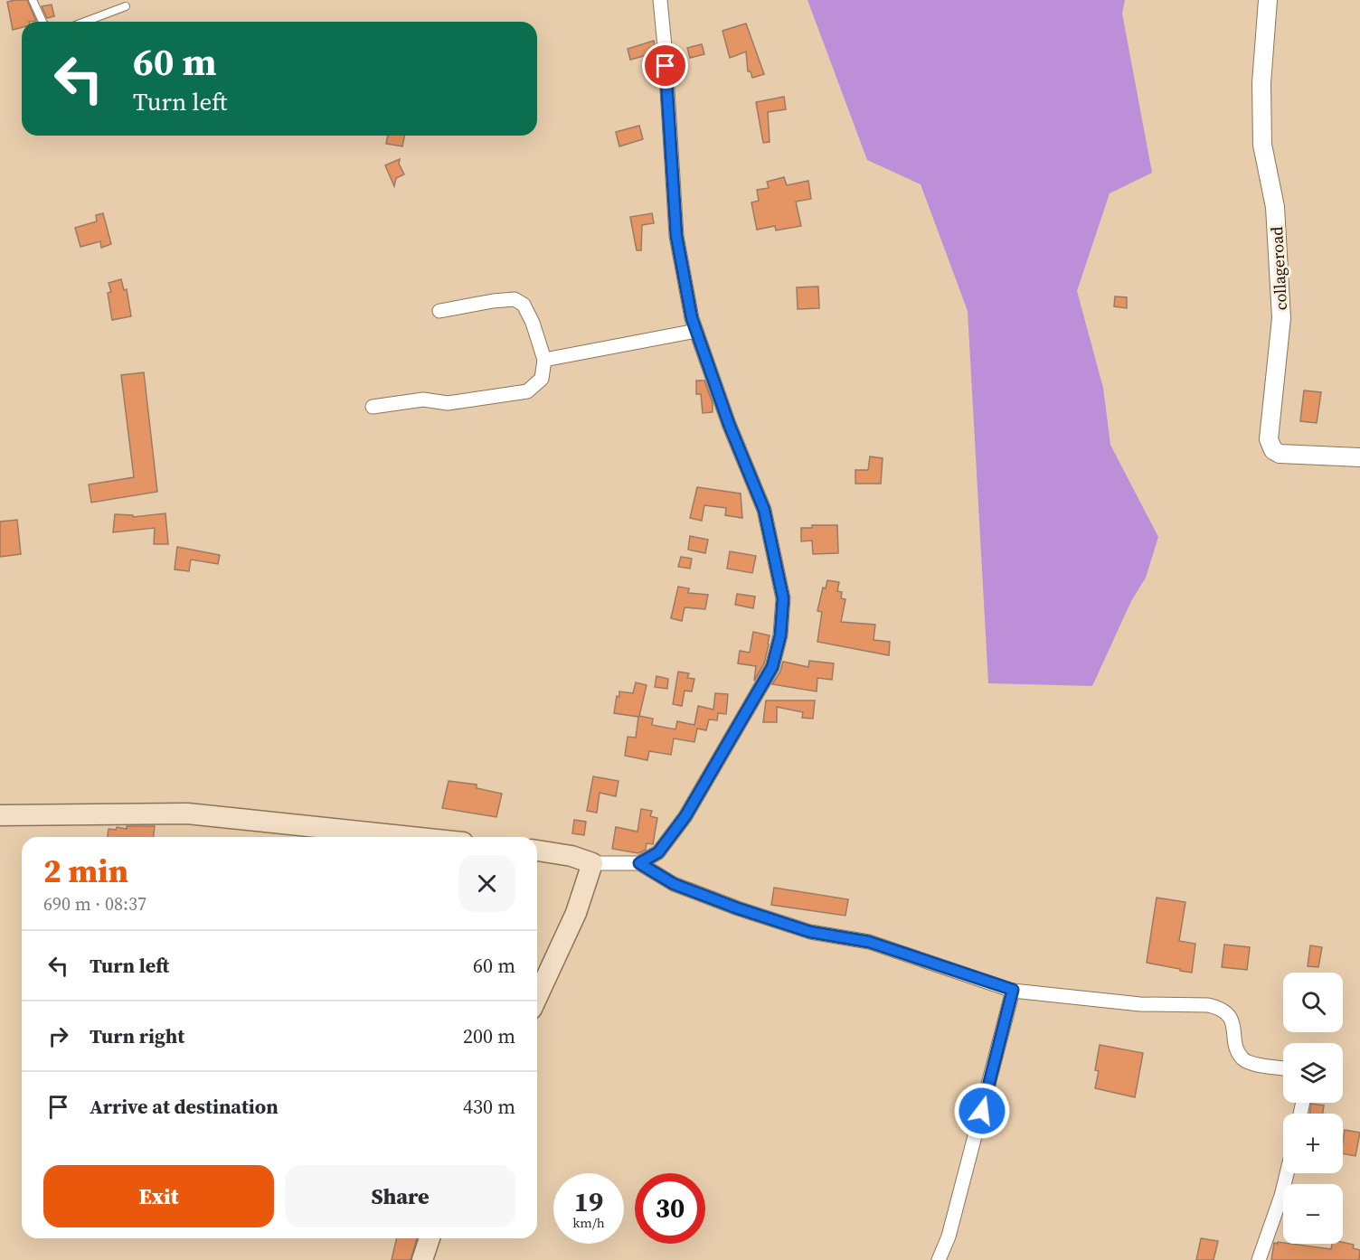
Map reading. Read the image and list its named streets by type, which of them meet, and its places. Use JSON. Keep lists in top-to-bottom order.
{
  "streets": {
    "street": ["collageroad"]
  },
  "page": {
    "turn": ["60 m", "Turn left"],
    "heading": ["2 min", "690 m · 08:37"],
    "list": [
      {
        "name": "Turn left",
        "value": "60 m"
      },
      {
        "name": "Turn right",
        "value": "200 m"
      },
      {
        "name": "Arrive at destination",
        "value": "430 m"
      }
    ],
    "map_buttons": ["+", "−"],
    "buttons": ["Exit", "Share"],
    "speed": "19 km/h",
    "limit": "30"
  }
}
